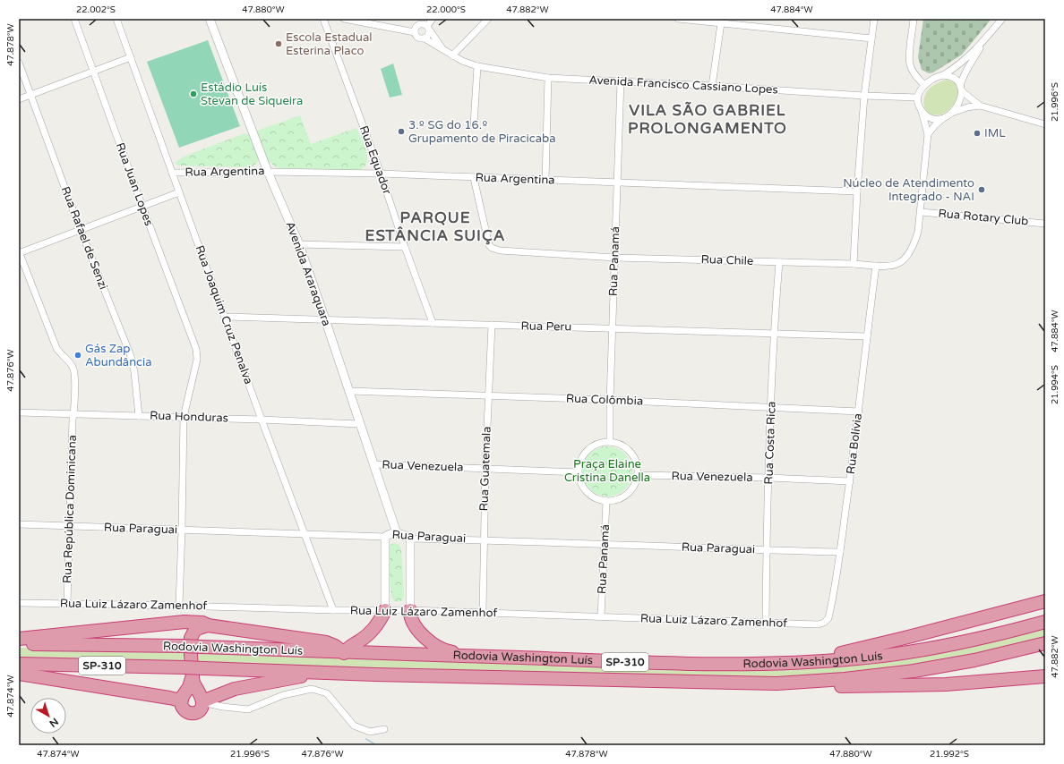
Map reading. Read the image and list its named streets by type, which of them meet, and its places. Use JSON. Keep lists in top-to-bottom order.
{
  "streets": {
    "highway": ["Rodovia Washington Luís", "SP-310"],
    "street": [
      "Avenida Francisco Cassiano Lopes",
      "Rua Equador",
      "Rua Argentina",
      "Rua Juan Lopes",
      "Rua Rotary Club",
      "Rua Rafael de Senzi",
      "Rua Chile",
      "Rua Panamá",
      "Avenida Araraquara",
      "Rua Joaquim Cruz Penalva",
      "Rua Peru",
      "Rua Colômbia",
      "Rua Honduras",
      "Rua Costa Rica",
      "Rua Bolívia",
      "Rua Venezuela",
      "Rua Guatemala",
      "Rua República Dominicana",
      "Rua Paraguai",
      "Rua Luiz Lázaro Zamenhof"
    ]
  },
  "crossings": [
    ["Avenida Francisco Cassiano Lopes", "Rua Panamá"],
    ["Rua Equador", "Rua Argentina"],
    ["Rua Equador", "Rua Peru"],
    ["Rua Argentina", "Rua Chile"],
    ["Rua Argentina", "Rua Panamá"],
    ["Rua Argentina", "Avenida Araraquara"],
    ["Rua Argentina", "Rua Joaquim Cruz Penalva"],
    ["Rua Juan Lopes", "Rua Honduras"],
    ["Rua Rotary Club", "Rua Chile"],
    ["Rua Rafael de Senzi", "Rua Honduras"],
    ["Rua Chile", "Rua Panamá"],
    ["Rua Chile", "Rua Costa Rica"],
    ["Rua Chile", "Rua Bolívia"],
    ["Rua Panamá", "Rua Peru"],
    ["Rua Panamá", "Rua Colômbia"],
    ["Rua Panamá", "Rua Venezuela"],
    ["Rua Panamá", "Rua Paraguai"],
    ["Rua Panamá", "Rua Luiz Lázaro Zamenhof"],
    ["Avenida Araraquara", "Rua Peru"],
    ["Avenida Araraquara", "Rua Colômbia"],
    ["Avenida Araraquara", "Rua Honduras"],
    ["Avenida Araraquara", "Rua Venezuela"],
    ["Avenida Araraquara", "Rua Paraguai"],
    ["Rua Joaquim Cruz Penalva", "Rua Peru"],
    ["Rua Joaquim Cruz Penalva", "Rua Honduras"],
    ["Rua Joaquim Cruz Penalva", "Rua Paraguai"],
    ["Rua Joaquim Cruz Penalva", "Rua Luiz Lázaro Zamenhof"],
    ["Rua Peru", "Rua Costa Rica"],
    ["Rua Peru", "Rua Bolívia"],
    ["Rua Peru", "Rua Guatemala"],
    ["Rua Colômbia", "Rua Costa Rica"],
    ["Rua Colômbia", "Rua Bolívia"],
    ["Rua Colômbia", "Rua Guatemala"],
    ["Rua Honduras", "Rua República Dominicana"],
    ["Rua Costa Rica", "Rua Venezuela"],
    ["Rua Costa Rica", "Rua Paraguai"],
    ["Rua Costa Rica", "Rua Luiz Lázaro Zamenhof"],
    ["Rua Bolívia", "Rua Venezuela"],
    ["Rua Bolívia", "Rua Paraguai"],
    ["Rua Bolívia", "Rua Luiz Lázaro Zamenhof"],
    ["Rua Venezuela", "Rua Guatemala"],
    ["Rua Guatemala", "Rua Paraguai"],
    ["Rua Guatemala", "Rua Luiz Lázaro Zamenhof"],
    ["Rua República Dominicana", "Rua Paraguai"],
    ["Rua República Dominicana", "Rua Luiz Lázaro Zamenhof"]
  ],
  "districts": ["VILA SÃO GABRIEL PROLONGAMENTO", "PARQUE ESTÂNCIA SUIÇA"],
  "parks": ["Praça Elaine Cristina Danella"],
  "places": [
    "Escola Estadual Esterina Placo",
    "Estádio Luís Stevan de Siqueira",
    "3.º SG do 16.º Grupamento de Piracicaba",
    "IML",
    "Núcleo de Atendimento Integrado - NAI",
    "Gás Zap Abundância"
  ],
  "north": "bottom right",
  "coordinates": [
    "22.002°S",
    "47.880°W",
    "22.000°S",
    "47.882°W",
    "47.884°W",
    "47.878°W",
    "21.996°S",
    "47.876°W",
    "21.994°S",
    "47.874°W",
    "21.992°S"
  ]
}
